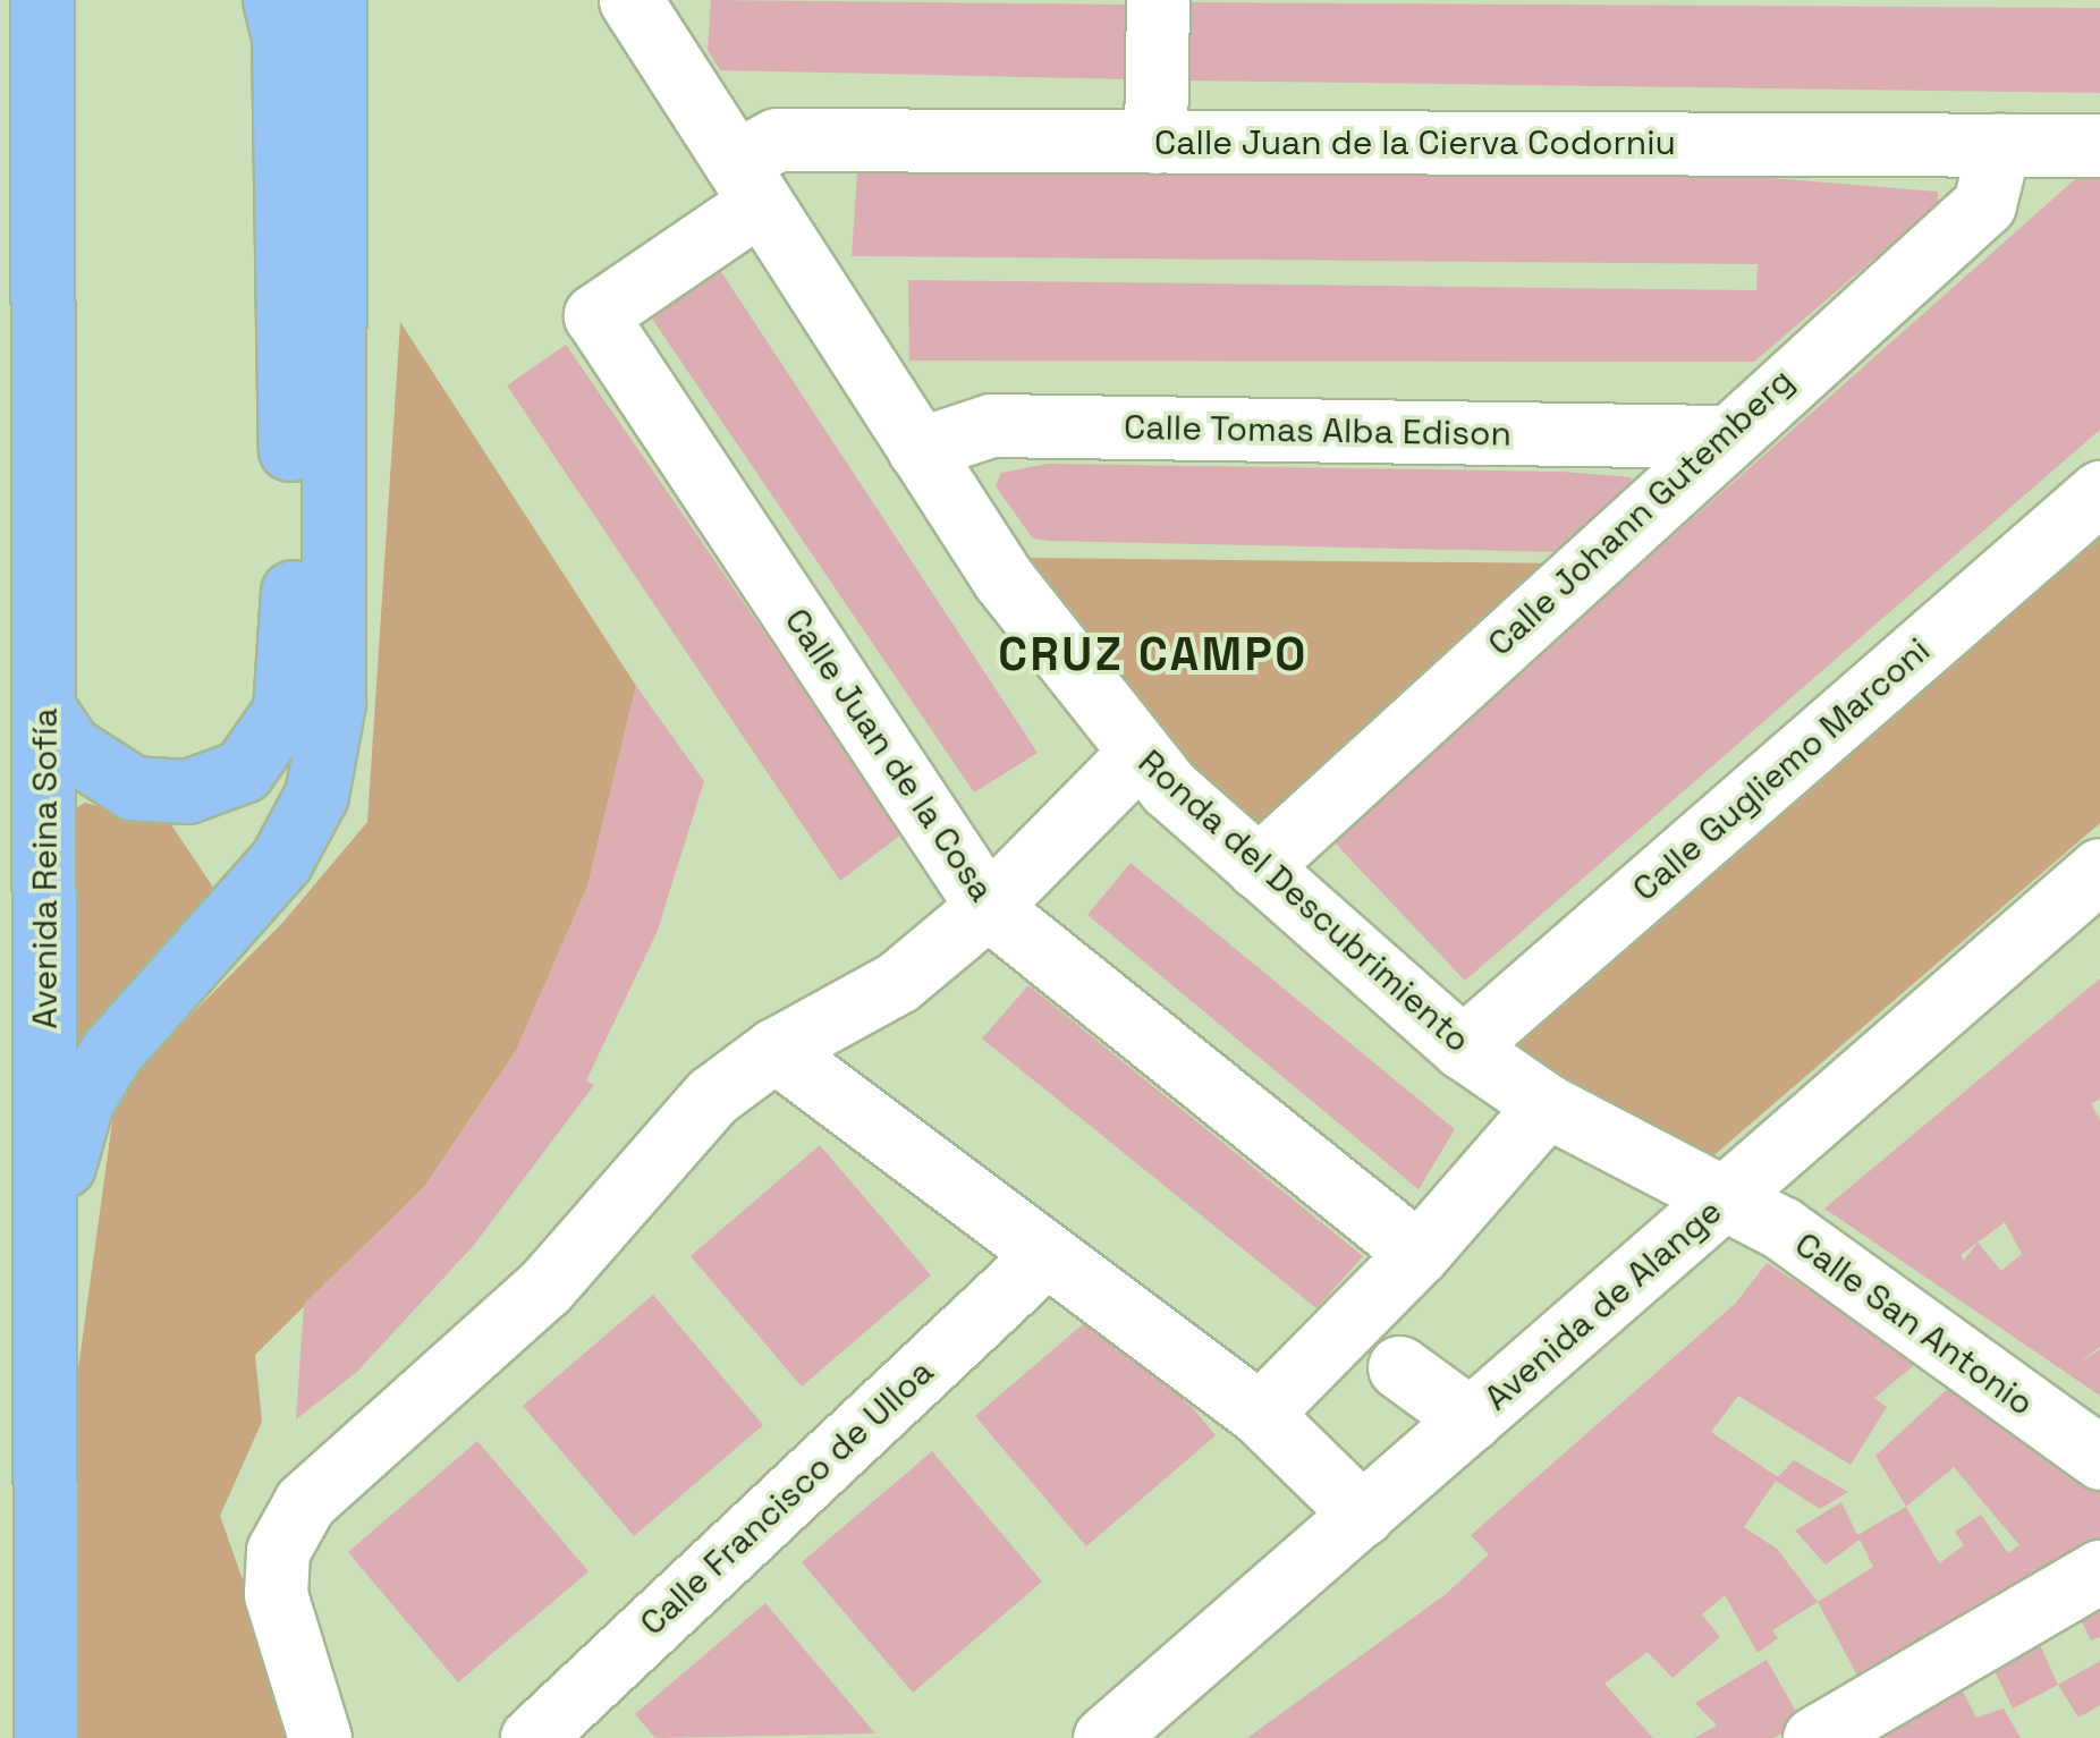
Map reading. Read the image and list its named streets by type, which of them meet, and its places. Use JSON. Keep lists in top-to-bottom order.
{
  "streets": {
    "highway": ["Avenida Reina Sofía"],
    "street": [
      "Calle Juan de la Cierva Codorniu",
      "Calle Tomas Alba Edison",
      "Calle Johann Gutemberg",
      "Calle Juan de la Cosa",
      "Calle Gugliemo Marconi",
      "Ronda del Descubrimiento",
      "Avenida de Alange",
      "Calle San Antonio",
      "Calle Francisco de Ulloa"
    ]
  },
  "crossings": [
    ["Calle Juan de la Cierva Codorniu", "Calle Johann Gutemberg"],
    ["Calle Juan de la Cierva Codorniu", "Calle Juan de la Cosa"],
    ["Calle Juan de la Cierva Codorniu", "Ronda del Descubrimiento"],
    ["Calle Tomas Alba Edison", "Calle Johann Gutemberg"],
    ["Calle Tomas Alba Edison", "Ronda del Descubrimiento"],
    ["Calle Johann Gutemberg", "Ronda del Descubrimiento"],
    ["Calle Gugliemo Marconi", "Ronda del Descubrimiento"],
    ["Ronda del Descubrimiento", "Avenida de Alange"],
    ["Ronda del Descubrimiento", "Calle San Antonio"],
    ["Avenida de Alange", "Calle San Antonio"]
  ],
  "districts": ["CRUZ CAMPO"]
}
